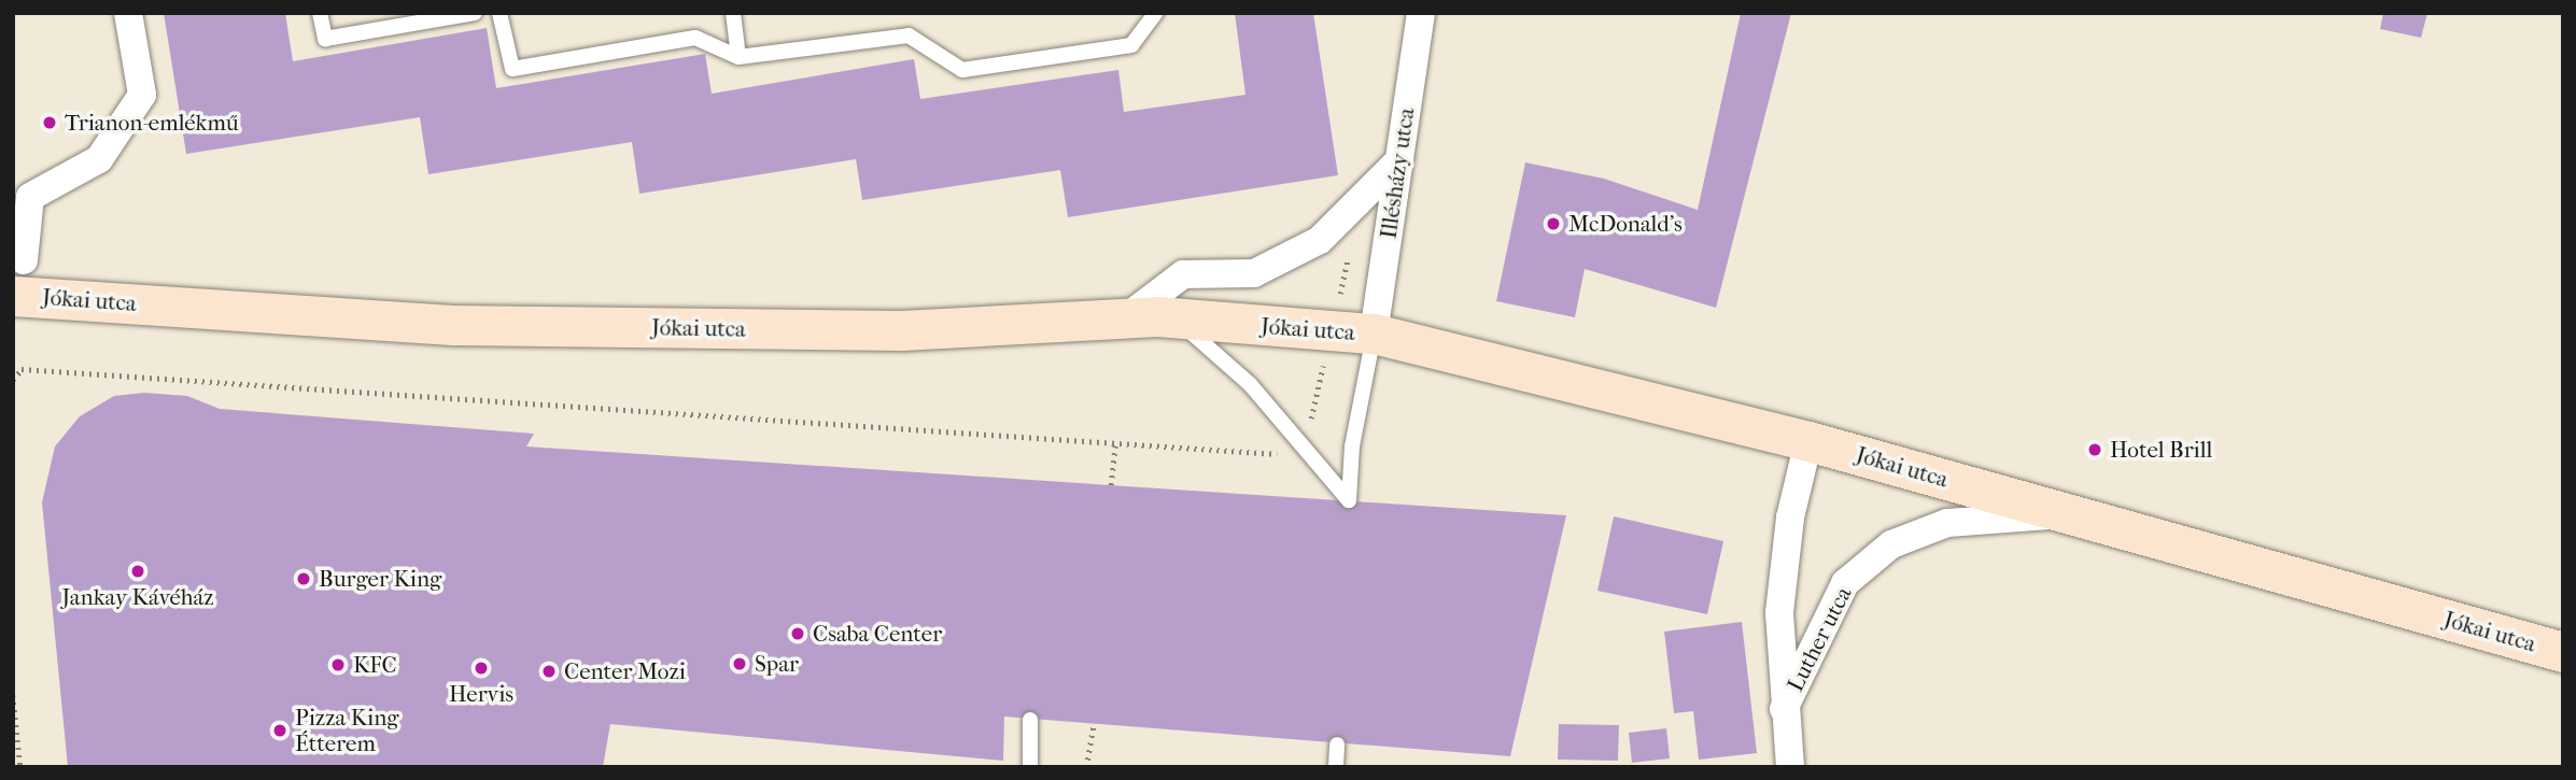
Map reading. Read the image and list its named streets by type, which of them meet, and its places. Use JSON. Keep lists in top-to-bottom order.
{
  "streets": {
    "main road": ["Jókai utca"],
    "street": ["Illésházy utca", "Luther utca"]
  },
  "crossings": [
    ["Illésházy utca", "Jókai utca"],
    ["Jókai utca", "Luther utca"]
  ],
  "places": [
    "Trianon-emlékmű",
    "McDonald's",
    "Hotel Brill",
    "Jankay Kávéház",
    "Burger King",
    "Csaba Center",
    "Spar",
    "KFC",
    "Hervis",
    "Center Mozi",
    "Pizza King Étterem"
  ]
}
